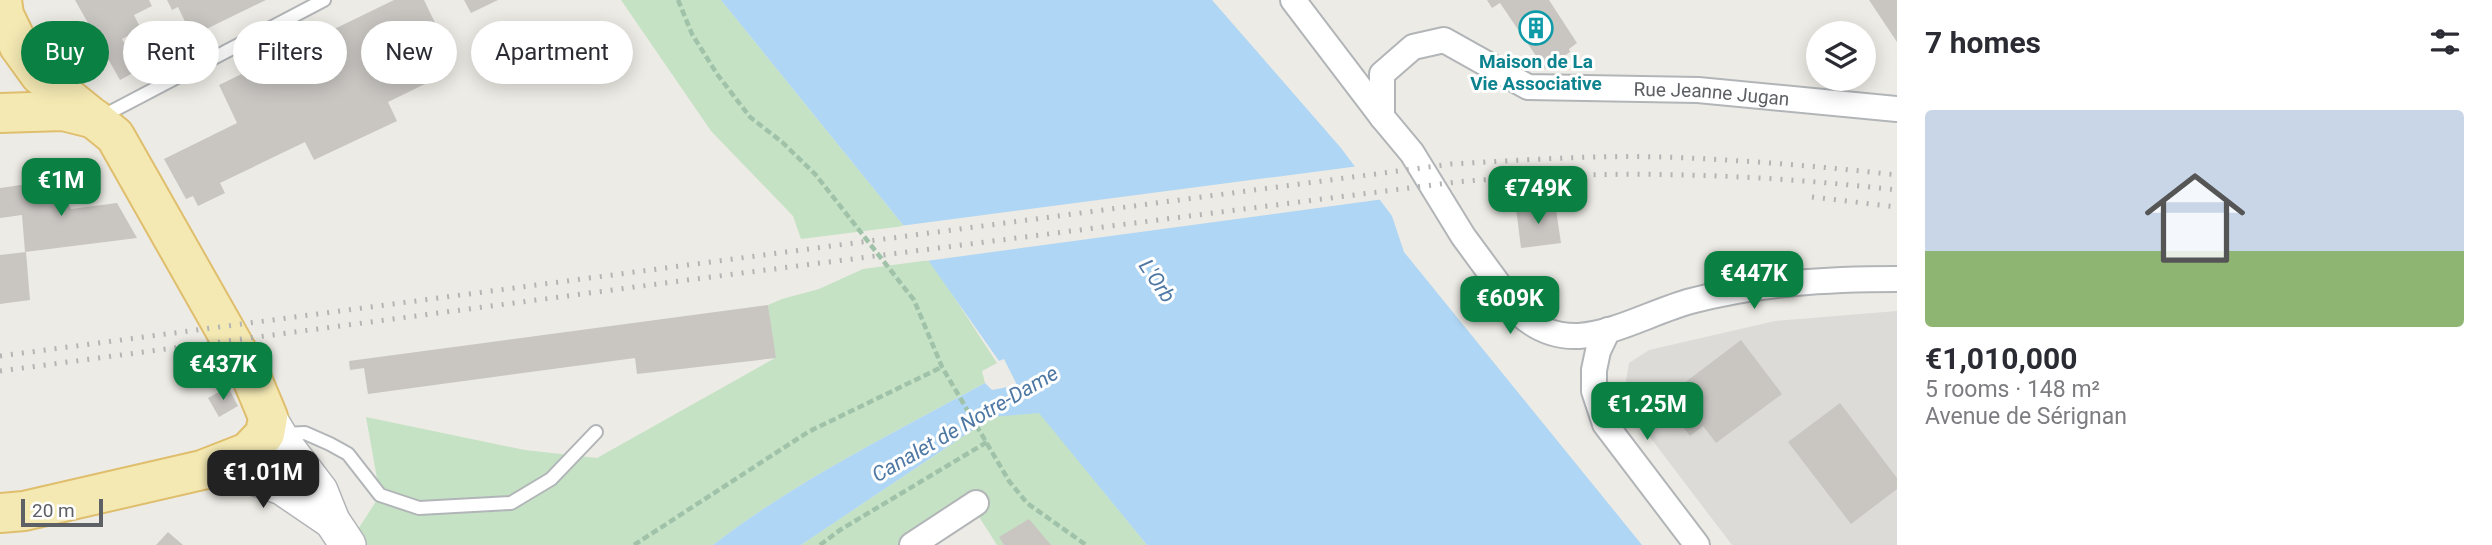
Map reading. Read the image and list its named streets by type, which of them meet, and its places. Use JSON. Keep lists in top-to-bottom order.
{
  "streets": {
    "street": ["Rue Jeanne Jugan"]
  },
  "water": ["L'Orb", "Canalet de Notre-Dame"],
  "places": {
    "building": ["Maison de La Vie Associative"]
  },
  "scale_bar": "20 m",
  "page": {
    "heading": "7 homes",
    "chip": [
      "Buy",
      "Rent",
      "Filters",
      "New",
      "Apartment"
    ],
    "list": [
      {
        "name": "€1,010,000",
        "note": "5 rooms · 148 m² · Avenue de Sérignan"
      }
    ],
    "price": [
      "€1M",
      "€749K",
      "€447K",
      "€609K",
      "€437K",
      "€1.25M",
      "€1.01M"
    ],
    "scale": "20 m"
  }
}
